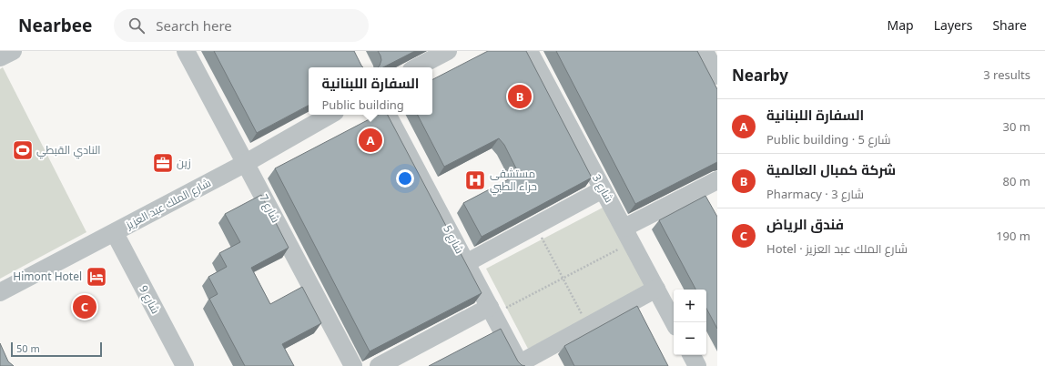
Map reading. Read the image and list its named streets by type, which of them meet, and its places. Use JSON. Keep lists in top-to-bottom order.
{
  "streets": {
    "street": [
      "شارع 3",
      "شارع الملك عبد العزيز",
      "شارع 7",
      "شارع 5",
      "شارع 9"
    ]
  },
  "crossings": [
    ["شارع الملك عبد العزيز", "شارع 7"],
    ["شارع الملك عبد العزيز", "شارع 9"]
  ],
  "places": {
    "sports": ["النادي القبطي"],
    "office": ["زين"],
    "hospital": ["مستشفى حراء الطبي"],
    "hotel": ["Himont Hotel"]
  },
  "scale_bar": "50 m",
  "page": {
    "header": "Nearbee",
    "search": "Search here",
    "nav": ["Map", "Layers", "Share"],
    "heading": ["Nearby", "3 results"],
    "popup": ["السفارة اللبنانية", "Public building"],
    "pins": ["B", "A", "C"],
    "list": [
      {
        "mark": "A",
        "name": "السفارة اللبنانية",
        "note": "Public building · شارع 5",
        "value": "30 m"
      },
      {
        "mark": "B",
        "name": "شركة كمبال العالمية",
        "note": "Pharmacy · شارع 3",
        "value": "80 m"
      },
      {
        "mark": "C",
        "name": "فندق الرياض",
        "note": "Hotel · شارع الملك عبد العزيز",
        "value": "190 m"
      }
    ],
    "map_buttons": ["+", "−"],
    "scale": "50 m"
  }
}
